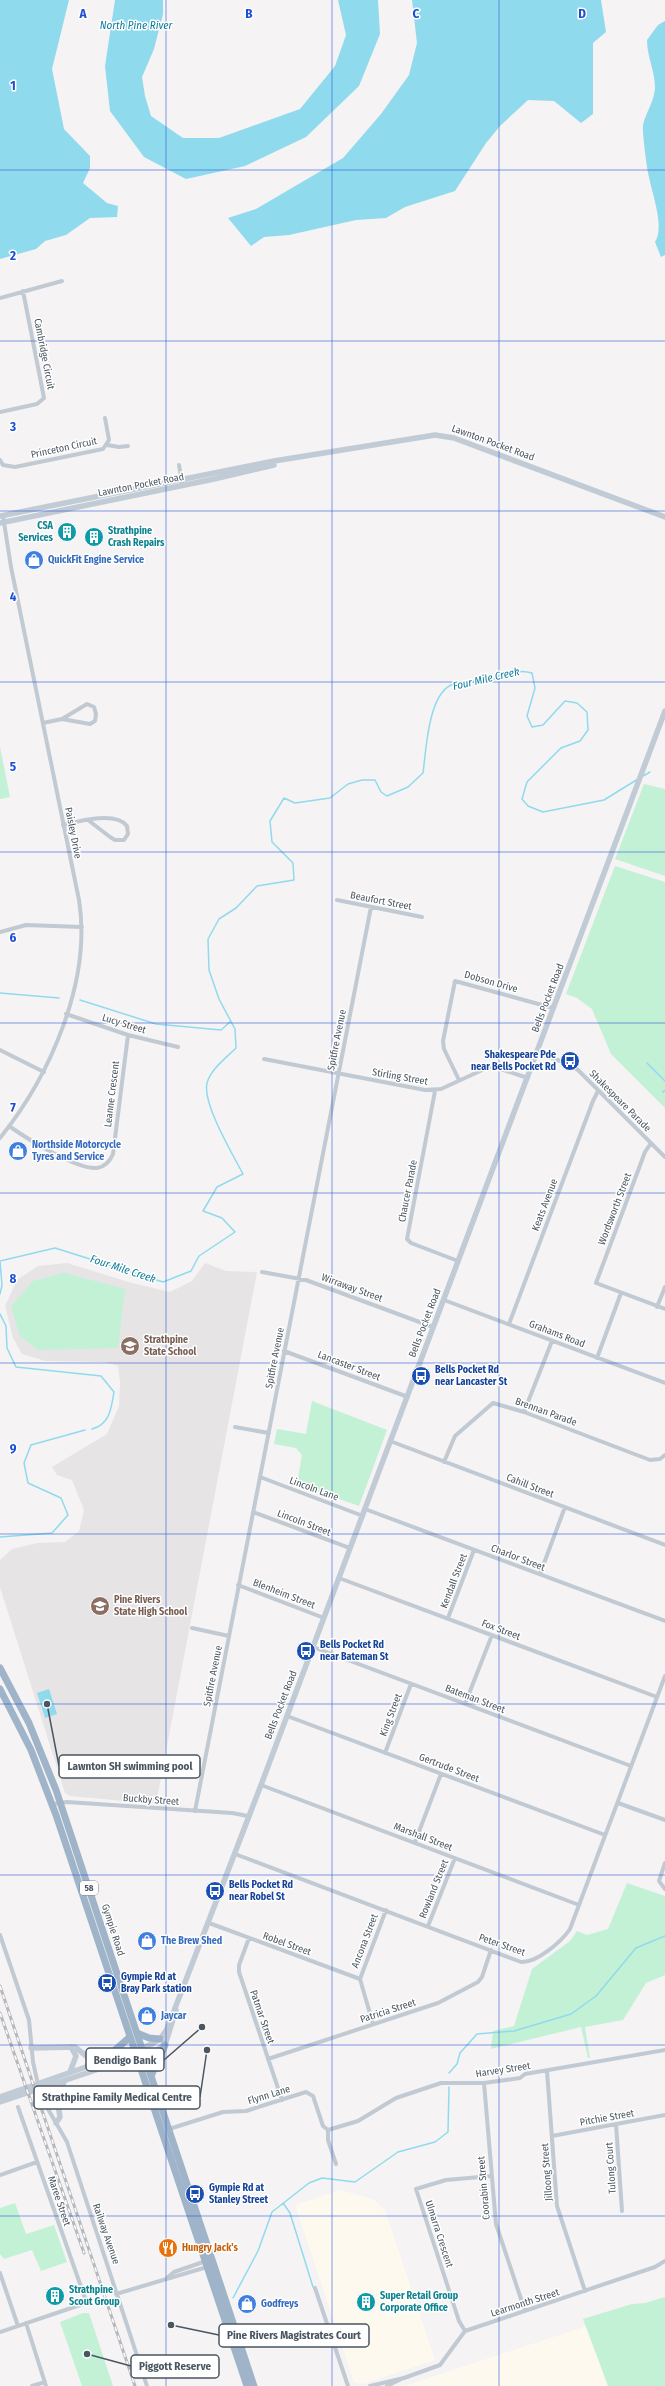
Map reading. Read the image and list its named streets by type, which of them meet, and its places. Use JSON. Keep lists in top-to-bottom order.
{
  "streets": {
    "highway": ["58", "Gympie Road"],
    "main road": ["Lawnton Pocket Road", "Bells Pocket Road"],
    "street": [
      "Cambridge Circuit",
      "Princeton Circuit",
      "Paisley Drive",
      "Beaufort Street",
      "Dobson Drive",
      "Lucy Street",
      "Spitfire Avenue",
      "Stirling Street",
      "Leanne Crescent",
      "Shakespeare Parade",
      "Chaucer Parade",
      "Keats Avenue",
      "Wordsworth Street",
      "Wirraway Street",
      "Grahams Road",
      "Lancaster Street",
      "Brennan Parade",
      "Cahill Street",
      "Lincoln Lane",
      "Lincoln Street",
      "Charlor Street",
      "Kendall Street",
      "Blenheim Street",
      "Fox Street",
      "Bateman Street",
      "King Street",
      "Gertrude Street",
      "Buckby Street",
      "Marshall Street",
      "Rowland Street",
      "Ancona Street",
      "Robel Street",
      "Peter Street",
      "Patricia Street",
      "Patmar Street",
      "Harvey Street",
      "Flynn Lane",
      "Pitchie Street",
      "Tulong Court",
      "Jilloong Street",
      "Coorabin Street",
      "Maree Street",
      "Railway Avenue",
      "Ulmarra Crescent",
      "Learmonth Street"
    ]
  },
  "crossings": [
    ["Lawnton Pocket Road", "Paisley Drive"],
    ["Paisley Drive", "Lucy Street"],
    ["Paisley Drive", "Leanne Crescent"],
    ["Beaufort Street", "Spitfire Avenue"],
    ["Dobson Drive", "Bells Pocket Road"],
    ["Dobson Drive", "Stirling Street"],
    ["Bells Pocket Road", "Stirling Street"],
    ["Bells Pocket Road", "Shakespeare Parade"],
    ["Bells Pocket Road", "Chaucer Parade"],
    ["Bells Pocket Road", "Wirraway Street"],
    ["Bells Pocket Road", "Grahams Road"],
    ["Bells Pocket Road", "Lancaster Street"],
    ["Bells Pocket Road", "Cahill Street"],
    ["Bells Pocket Road", "Lincoln Lane"],
    ["Bells Pocket Road", "Lincoln Street"],
    ["Bells Pocket Road", "Charlor Street"],
    ["Bells Pocket Road", "Blenheim Street"],
    ["Bells Pocket Road", "Fox Street"],
    ["Bells Pocket Road", "Bateman Street"],
    ["Bells Pocket Road", "Gertrude Street"],
    ["Bells Pocket Road", "Buckby Street"],
    ["Bells Pocket Road", "Marshall Street"],
    ["Bells Pocket Road", "Robel Street"],
    ["Bells Pocket Road", "Peter Street"],
    ["Lucy Street", "Leanne Crescent"],
    ["Spitfire Avenue", "Stirling Street"],
    ["Spitfire Avenue", "Wirraway Street"],
    ["Spitfire Avenue", "Lancaster Street"],
    ["Spitfire Avenue", "Lincoln Lane"],
    ["Spitfire Avenue", "Lincoln Street"],
    ["Spitfire Avenue", "Blenheim Street"],
    ["Spitfire Avenue", "Buckby Street"],
    ["Stirling Street", "Chaucer Parade"],
    ["Shakespeare Parade", "Keats Avenue"],
    ["Shakespeare Parade", "Wordsworth Street"],
    ["Keats Avenue", "Grahams Road"],
    ["Brennan Parade", "Cahill Street"],
    ["Charlor Street", "Kendall Street"],
    ["Kendall Street", "Fox Street"],
    ["Fox Street", "Peter Street"],
    ["Bateman Street", "King Street"],
    ["Bateman Street", "Peter Street"],
    ["King Street", "Gertrude Street"],
    ["Gertrude Street", "Peter Street"],
    ["Buckby Street", "Gympie Road"],
    ["Marshall Street", "Rowland Street"],
    ["Marshall Street", "Peter Street"],
    ["Rowland Street", "Peter Street"],
    ["Gympie Road", "Flynn Lane"],
    ["Ancona Street", "Robel Street"],
    ["Ancona Street", "Peter Street"],
    ["Ancona Street", "Patricia Street"],
    ["Robel Street", "Patmar Street"],
    ["Peter Street", "Patricia Street"],
    ["Patricia Street", "Patmar Street"],
    ["Patmar Street", "Flynn Lane"],
    ["Harvey Street", "Flynn Lane"],
    ["Harvey Street", "Jilloong Street"],
    ["Harvey Street", "Coorabin Street"],
    ["Pitchie Street", "Tulong Court"],
    ["Pitchie Street", "Jilloong Street"],
    ["Jilloong Street", "Learmonth Street"],
    ["Coorabin Street", "Ulmarra Crescent"],
    ["Coorabin Street", "Learmonth Street"],
    ["Ulmarra Crescent", "Learmonth Street"]
  ],
  "water": ["North Pine River", "Four Mile Creek"],
  "places": {
    "building": [
      "CSA Services",
      "Strathpine Crash Repairs",
      "Strathpine Scout Group",
      "Super Retail Group Corporate Office"
    ],
    "shop": [
      "QuickFit Engine Service",
      "Northside Motorcycle Tyres and Service",
      "The Brew Shed",
      "Jaycar",
      "Godfreys"
    ],
    "bus stop": [
      "Shakespeare Pde near Bells Pocket Rd",
      "Bells Pocket Rd near Lancaster St",
      "Bells Pocket Rd near Bateman St",
      "Bells Pocket Rd near Robel St",
      "Gympie Rd at Bray Park station",
      "Gympie Rd at Stanley Street"
    ],
    "school or university": ["Strathpine State School", "Pine Rivers State High School"],
    "other": [
      "Lawnton SH swimming pool",
      "Bendigo Bank",
      "Strathpine Family Medical Centre",
      "Pine Rivers Magistrates Court",
      "Piggott Reserve"
    ],
    "restaurant": ["Hungry Jack's"]
  },
  "grid": {
    "columns": [
      "A",
      "B",
      "C",
      "D"
    ],
    "rows": [
      "1",
      "2",
      "3",
      "4",
      "5",
      "6",
      "7",
      "8",
      "9"
    ]
  }
}
